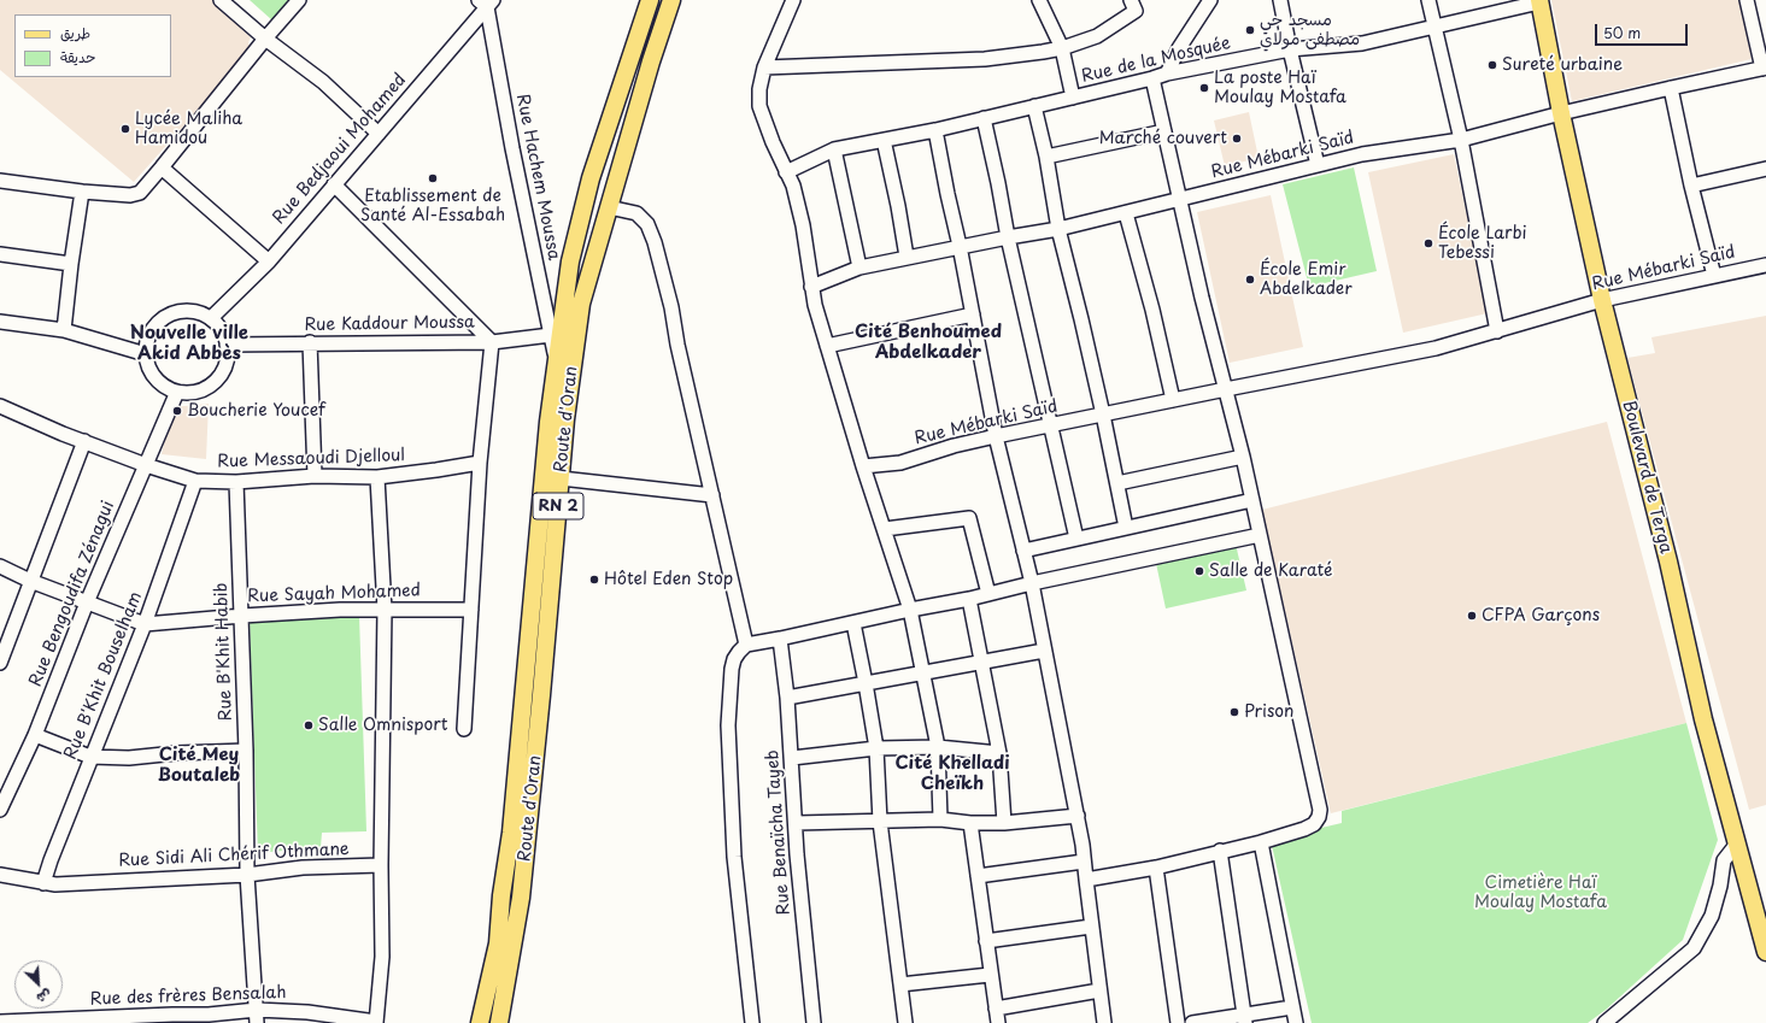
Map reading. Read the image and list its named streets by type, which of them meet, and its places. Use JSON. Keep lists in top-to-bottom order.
{
  "streets": {
    "main road": ["Route d'Oran", "Boulevard de Terga", "RN 2"],
    "street": [
      "Rue de la Mosquée",
      "Rue Bedjaoui Mohamed",
      "Rue Mébarki Saïd",
      "Rue Hachem Moussa",
      "Rue Kaddour Moussa",
      "Rue Messaoudi Djelloul",
      "Rue Bengoudifa Zénagui",
      "Rue Sayah Mohamed",
      "Rue B'Khit Habib",
      "Rue B'Khit Bouselham",
      "Rue Benaïcha Tayeb",
      "Rue Sidi Ali Chérif Othmane",
      "Rue des frères Bensalah"
    ]
  },
  "crossings": [
    ["Rue de la Mosquée", "Boulevard de Terga"],
    ["Rue Bedjaoui Mohamed", "Rue Hachem Moussa"],
    ["Rue Bedjaoui Mohamed", "Rue Kaddour Moussa"],
    ["Rue Bedjaoui Mohamed", "Rue Bengoudifa Zénagui"],
    ["Rue Mébarki Saïd", "Boulevard de Terga"],
    ["Rue Hachem Moussa", "Rue Kaddour Moussa"],
    ["Rue Hachem Moussa", "Route d'Oran"],
    ["Rue Kaddour Moussa", "Rue Bengoudifa Zénagui"],
    ["Rue Messaoudi Djelloul", "Rue Bengoudifa Zénagui"],
    ["Rue Messaoudi Djelloul", "Rue B'Khit Habib"],
    ["Rue Messaoudi Djelloul", "Rue B'Khit Bouselham"],
    ["Rue Bengoudifa Zénagui", "Rue Sayah Mohamed"],
    ["Rue Sayah Mohamed", "Rue B'Khit Habib"],
    ["Rue Sayah Mohamed", "Rue B'Khit Bouselham"],
    ["Rue B'Khit Habib", "Rue Sidi Ali Chérif Othmane"],
    ["Rue B'Khit Habib", "Rue des frères Bensalah"],
    ["Rue B'Khit Bouselham", "Rue Sidi Ali Chérif Othmane"]
  ],
  "districts": [
    "Cité Benhoumed Abdelkader",
    "Nouvelle ville Akid Abbès",
    "Cité Mey Boutaleb",
    "Cité Khelladi Cheïkh"
  ],
  "parks": ["Cimetière Haï Moulay Mostafa"],
  "places": [
    "مسجد حي مصطفى مولاي",
    "Sureté urbaine",
    "La poste Haï Moulay Mostafa",
    "Lycée Maliha Hamidou",
    "Marché couvert",
    "Etablissement de Santé Al-Essabah",
    "École Larbi Tebessi",
    "École Emir Abdelkader",
    "Boucherie Youcef",
    "Salle de Karaté",
    "Hôtel Eden Stop",
    "CFPA Garçons",
    "Prison",
    "Salle Omnisport"
  ],
  "legend": ["طريق", "حديقة"],
  "scale_bar": "50 m",
  "north": "bottom right"
}
